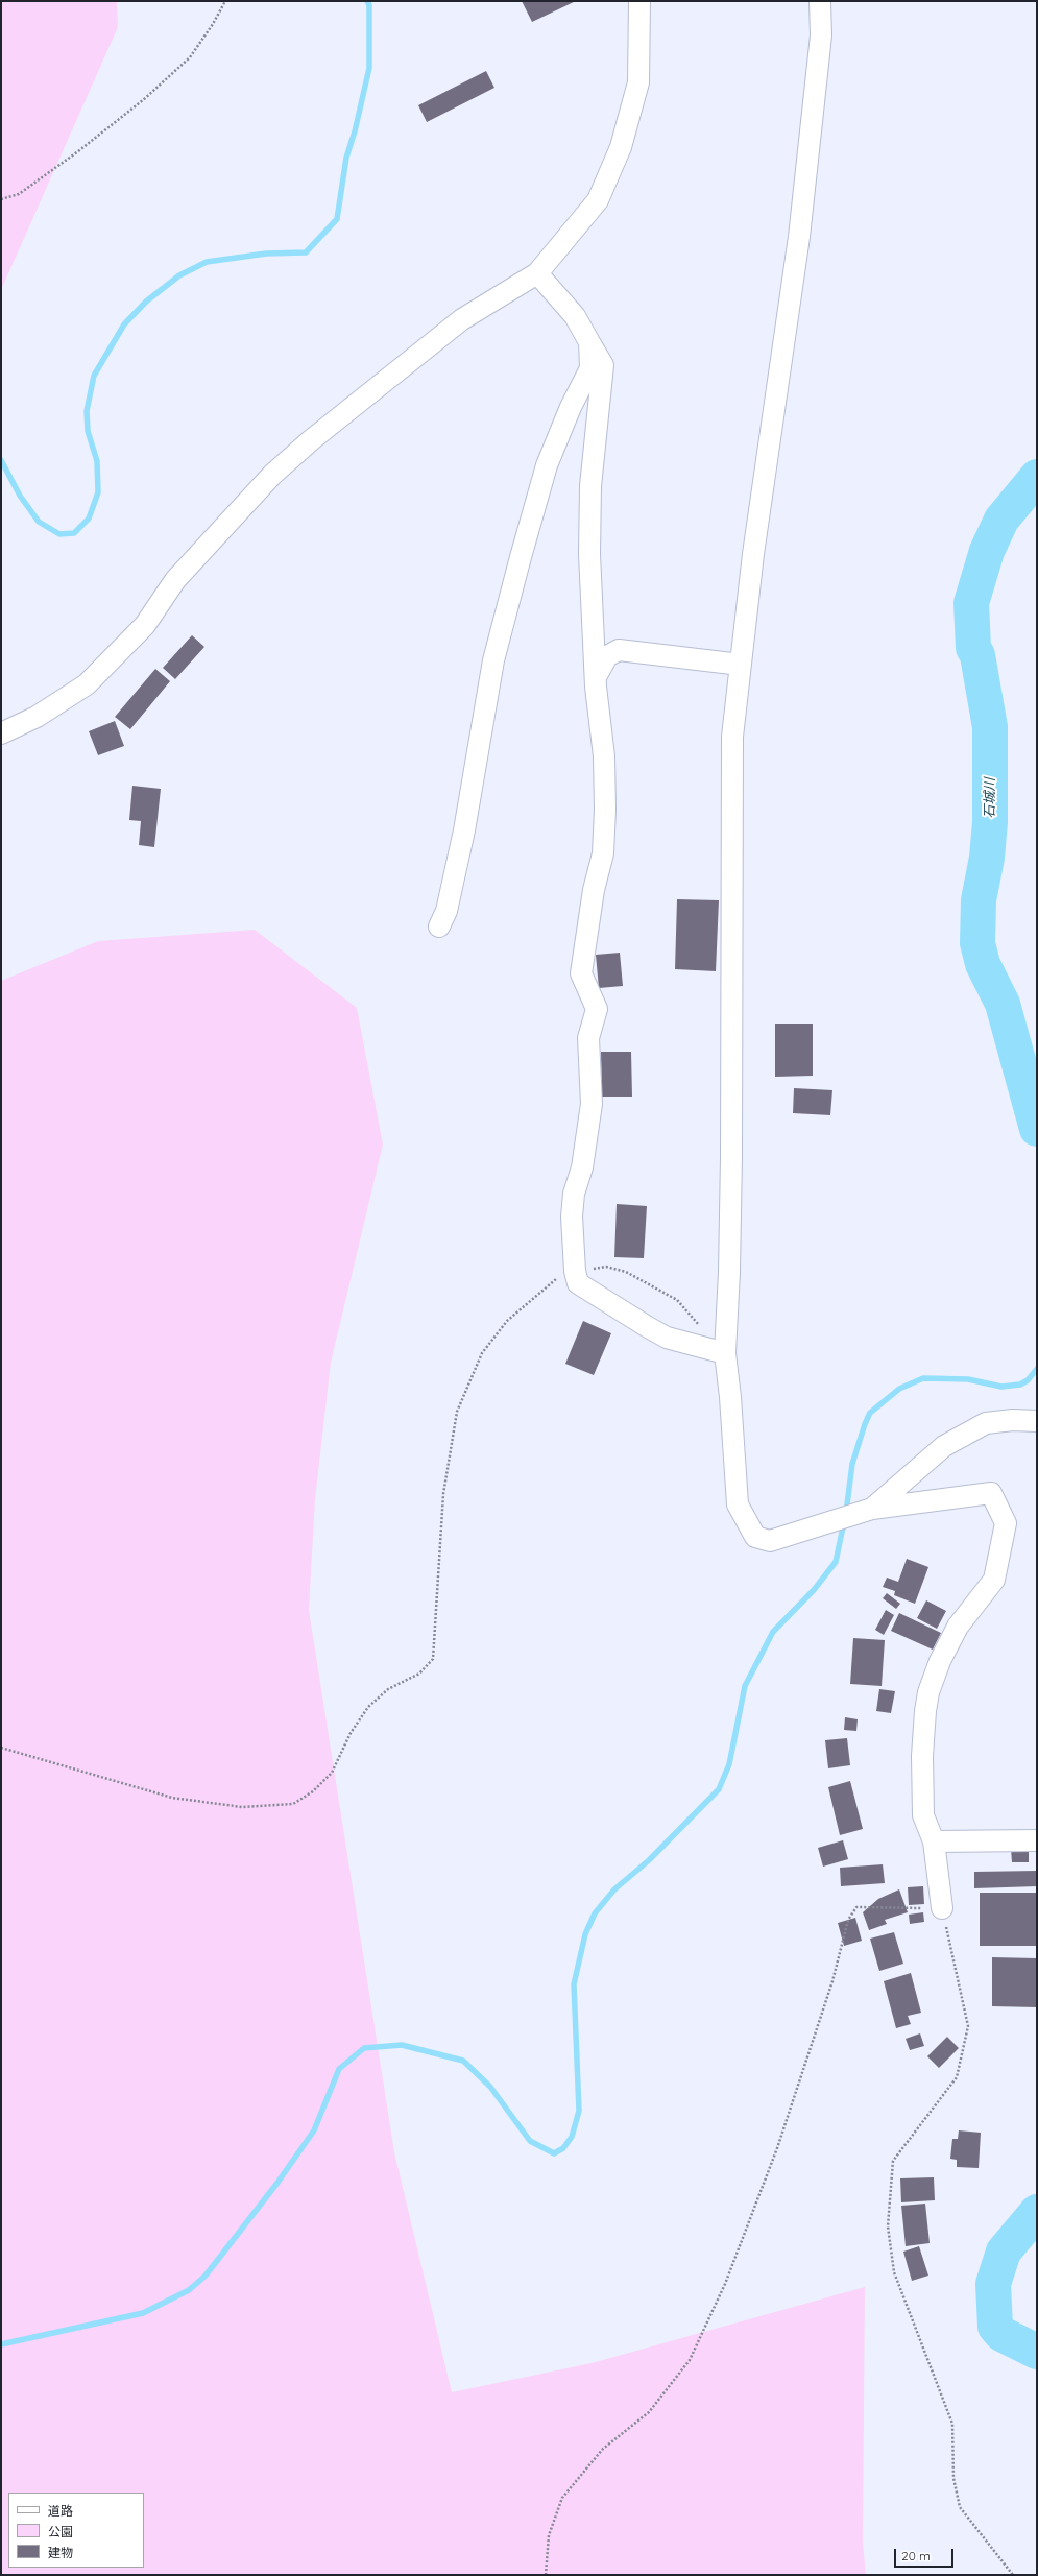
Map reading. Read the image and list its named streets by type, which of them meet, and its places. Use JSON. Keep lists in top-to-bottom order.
{
  "water": ["石城川"],
  "legend": ["道路", "公園", "建物"],
  "scale_bar": "20 m"
}
